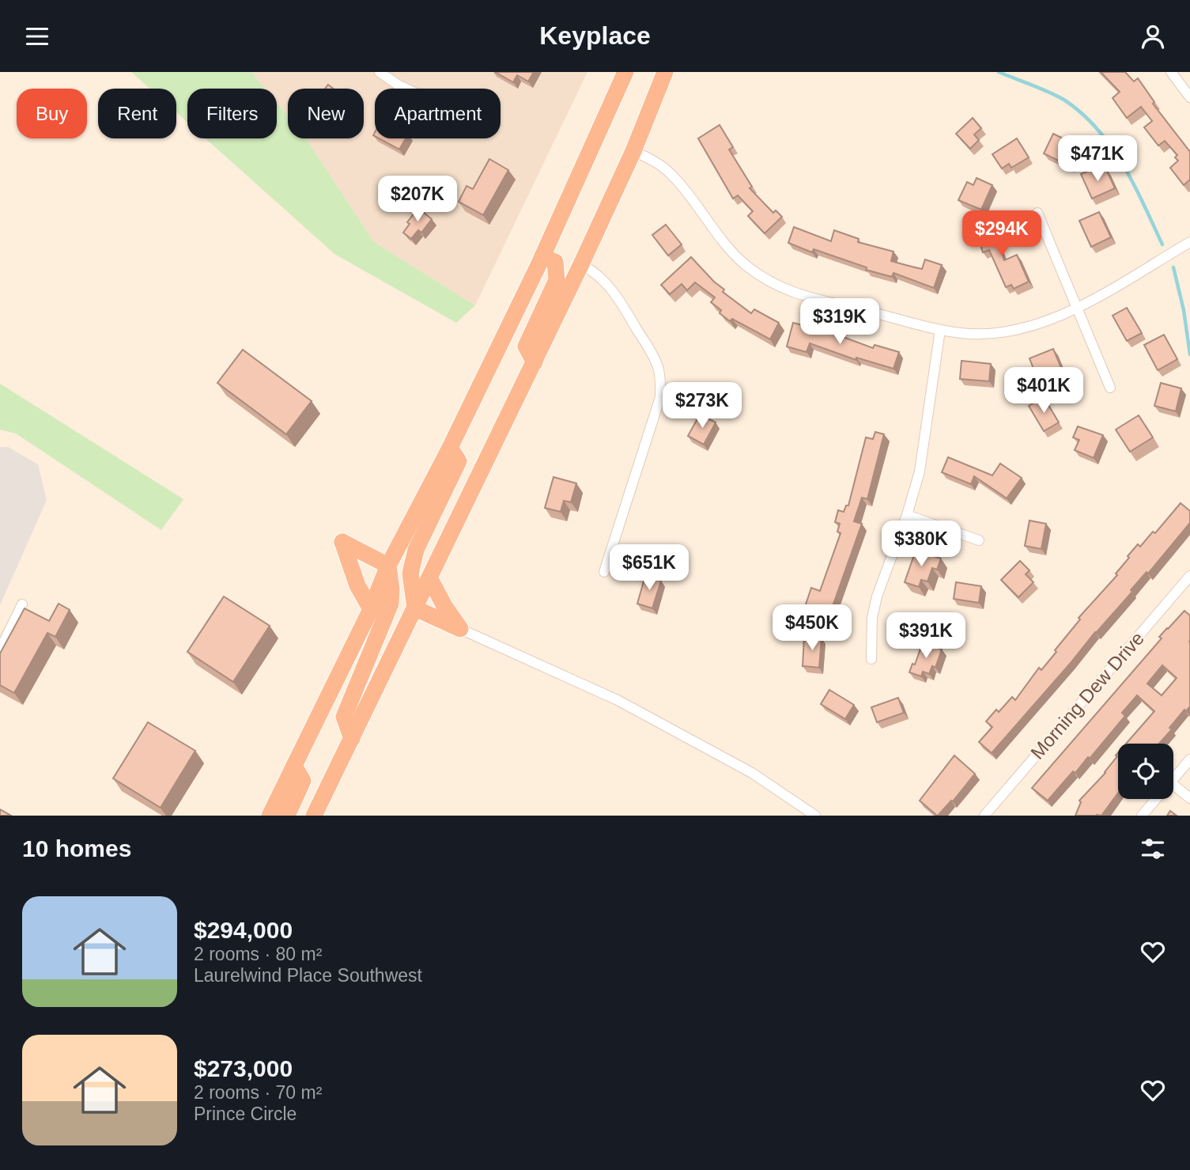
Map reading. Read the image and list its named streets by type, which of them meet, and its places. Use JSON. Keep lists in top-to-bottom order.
{
  "streets": {
    "street": ["Morning Dew Drive"]
  },
  "page": {
    "header": "Keyplace",
    "chip": [
      "Buy",
      "Rent",
      "Filters",
      "New",
      "Apartment"
    ],
    "price": [
      "$471K",
      "$207K",
      "$294K",
      "$319K",
      "$401K",
      "$273K",
      "$380K",
      "$651K",
      "$450K",
      "$391K"
    ],
    "heading": "10 homes",
    "list": [
      {
        "name": "$294,000",
        "note": "2 rooms · 80 m² · Laurelwind Place Southwest"
      },
      {
        "name": "$273,000",
        "note": "2 rooms · 70 m² · Prince Circle"
      }
    ]
  }
}
